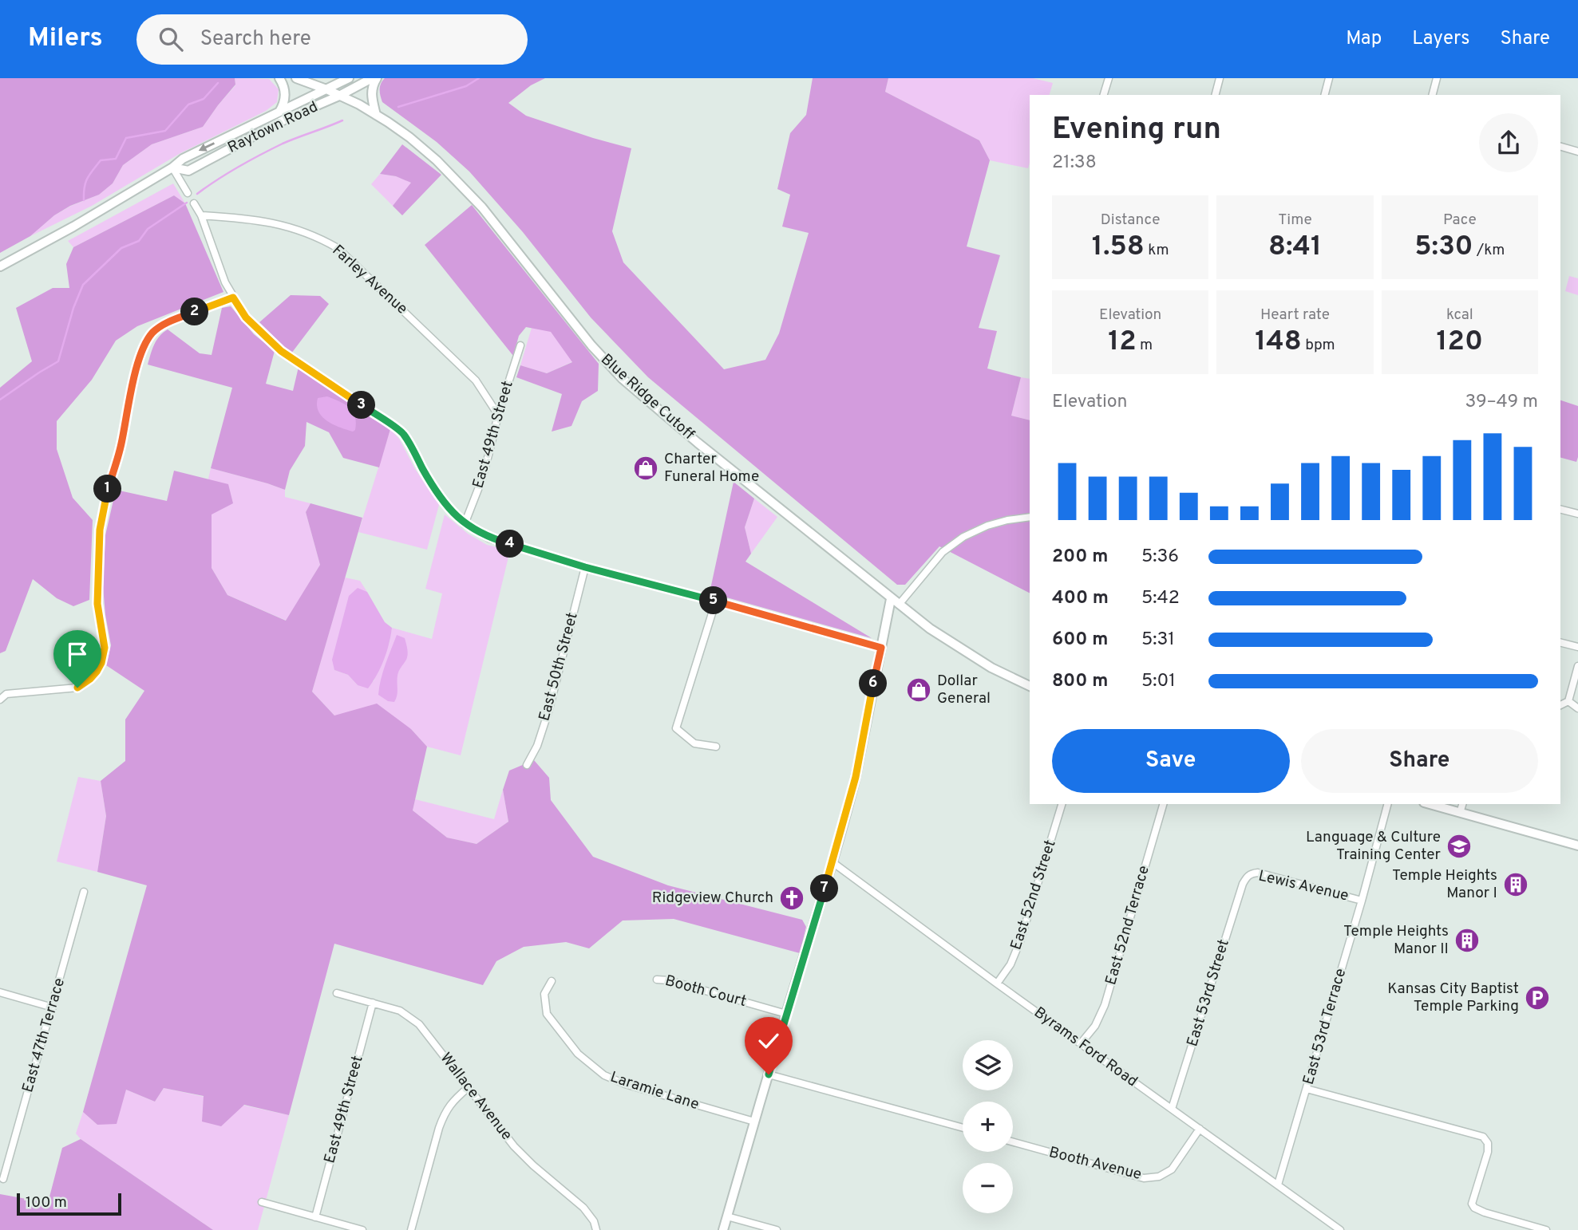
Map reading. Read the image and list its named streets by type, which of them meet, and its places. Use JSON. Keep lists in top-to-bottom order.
{
  "streets": {
    "main road": ["Raytown Road", "Blue Ridge Cutoff"],
    "street": [
      "Farley Avenue",
      "East 49th Street",
      "East 50th Street",
      "Lewis Avenue",
      "East 52nd Street",
      "East 52nd Terrace",
      "Booth Court",
      "East 53rd Street",
      "East 53rd Terrace",
      "East 47th Terrace",
      "Byrams Ford Road",
      "Laramie Lane",
      "Wallace Avenue",
      "Booth Avenue"
    ]
  },
  "crossings": [
    ["Raytown Road", "Blue Ridge Cutoff"],
    ["Farley Avenue", "East 49th Street"],
    ["East 49th Street", "Wallace Avenue"],
    ["Lewis Avenue", "East 53rd Street"],
    ["Lewis Avenue", "East 53rd Terrace"],
    ["East 52nd Street", "Byrams Ford Road"],
    ["East 52nd Terrace", "Byrams Ford Road"],
    ["East 53rd Street", "Byrams Ford Road"],
    ["East 53rd Terrace", "Byrams Ford Road"],
    ["Byrams Ford Road", "Booth Avenue"]
  ],
  "places": {
    "shop": ["Charter Funeral Home", "Dollar General"],
    "school or university": ["Language & Culture Training Center"],
    "building": ["Temple Heights Manor I", "Temple Heights Manor II"],
    "church": ["Ridgeview Church"],
    "parking": ["Kansas City Baptist Temple Parking"]
  },
  "scale_bar": "100 m",
  "page": {
    "header": "Milers",
    "search": "Search here",
    "nav": ["Map", "Layers", "Share"],
    "heading": ["Evening run", "21:38"],
    "stats": [
      ["Distance", "1.58 km"],
      ["Time", "8:41"],
      ["Pace", "5:30 /km"],
      ["Elevation", "12 m"],
      ["Heart rate", "148 bpm"],
      ["kcal", "120"]
    ],
    "pins": [
      "2",
      "3",
      "1",
      "4",
      "5",
      "6",
      "7"
    ],
    "chart": ["Elevation", "39–49 m"],
    "list": [
      {
        "name": "200 m",
        "note": "5:36"
      },
      {
        "name": "400 m",
        "note": "5:42"
      },
      {
        "name": "600 m",
        "note": "5:31"
      },
      {
        "name": "800 m",
        "note": "5:01"
      }
    ],
    "buttons": ["Save", "Share"],
    "map_buttons": ["+", "−"],
    "scale": "100 m"
  }
}
